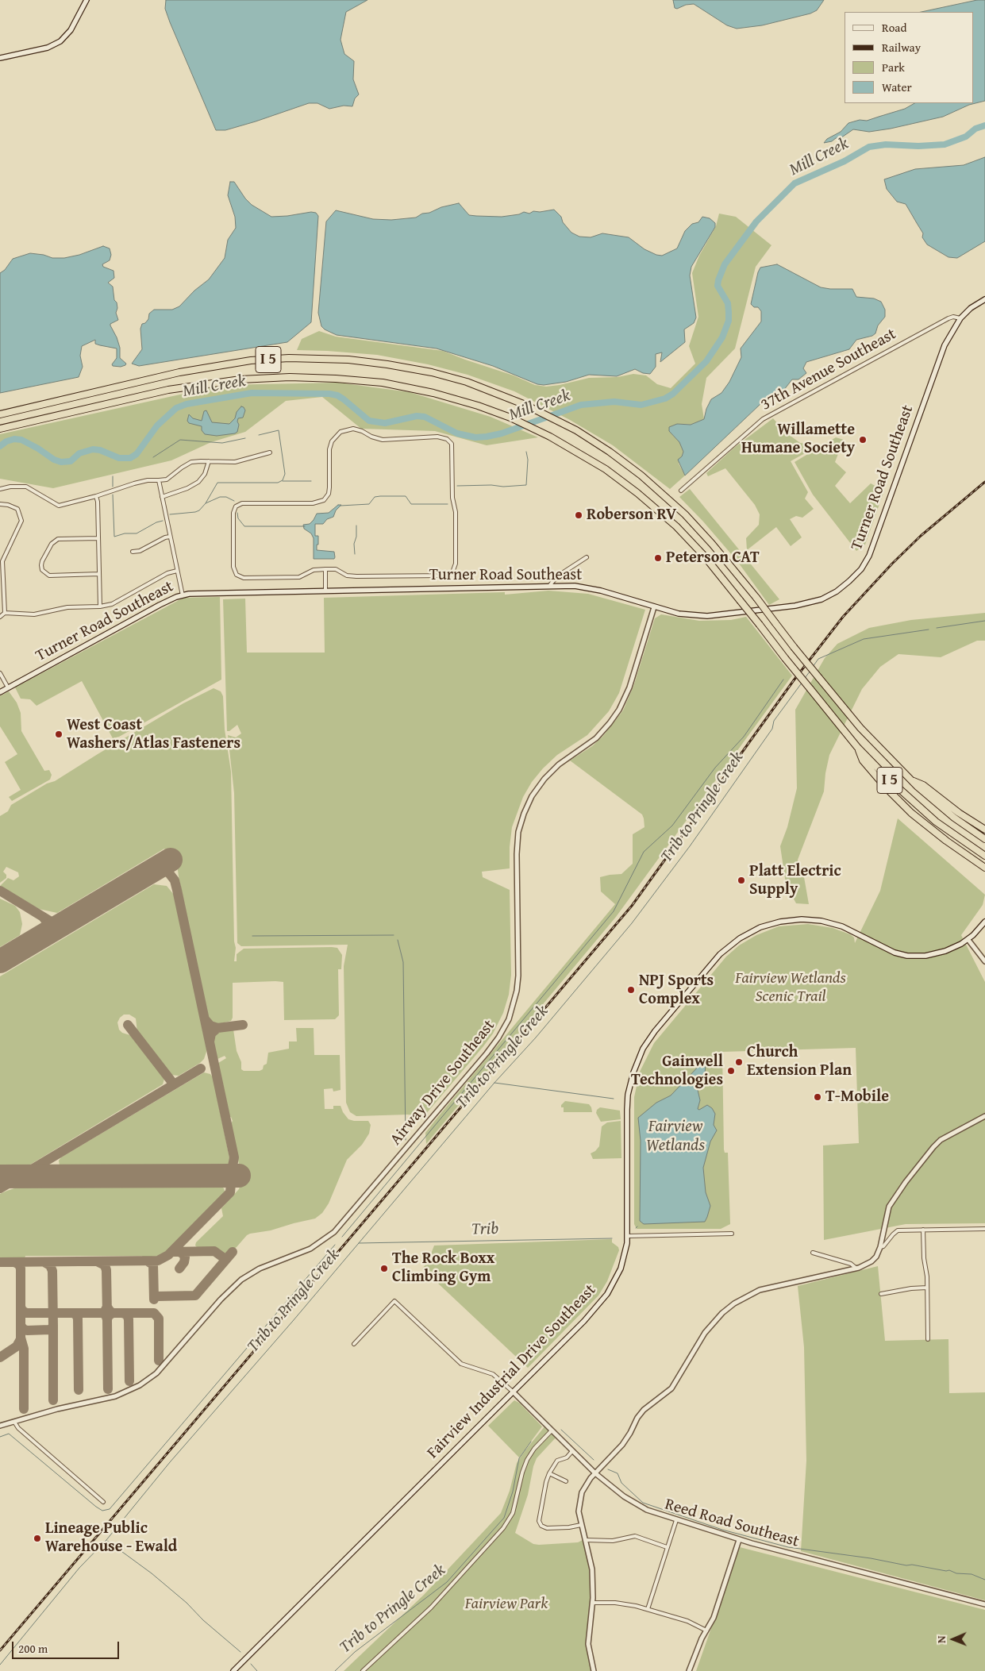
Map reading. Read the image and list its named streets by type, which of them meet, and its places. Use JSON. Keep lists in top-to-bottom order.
{
  "streets": {
    "highway": ["I 5"],
    "main road": ["Turner Road Southeast", "Fairview Industrial Drive Southeast"],
    "street": ["37th Avenue Southeast", "Airway Drive Southeast", "Reed Road Southeast"]
  },
  "crossings": [
    ["37th Avenue Southeast", "Turner Road Southeast"],
    ["Turner Road Southeast", "Airway Drive Southeast"],
    ["Fairview Industrial Drive Southeast", "Reed Road Southeast"]
  ],
  "water": [
    "Mill Creek",
    "Trib to Pringle Creek",
    "Fairview Wetlands",
    "Trib"
  ],
  "parks": ["Fairview Wetlands Scenic Trail", "Fairview Park"],
  "places": [
    "Willamette Humane Society",
    "Roberson RV",
    "Peterson CAT",
    "West Coast Washers/Atlas Fasteners",
    "Platt Electric Supply",
    "NPJ Sports Complex",
    "Church Extension Plan",
    "Gainwell Technologies",
    "T-Mobile",
    "The Rock Boxx Climbing Gym",
    "Lineage Public Warehouse - Ewald"
  ],
  "legend": [
    "Road",
    "Railway",
    "Park",
    "Water"
  ],
  "scale_bar": "200 m",
  "north": "left"
}
